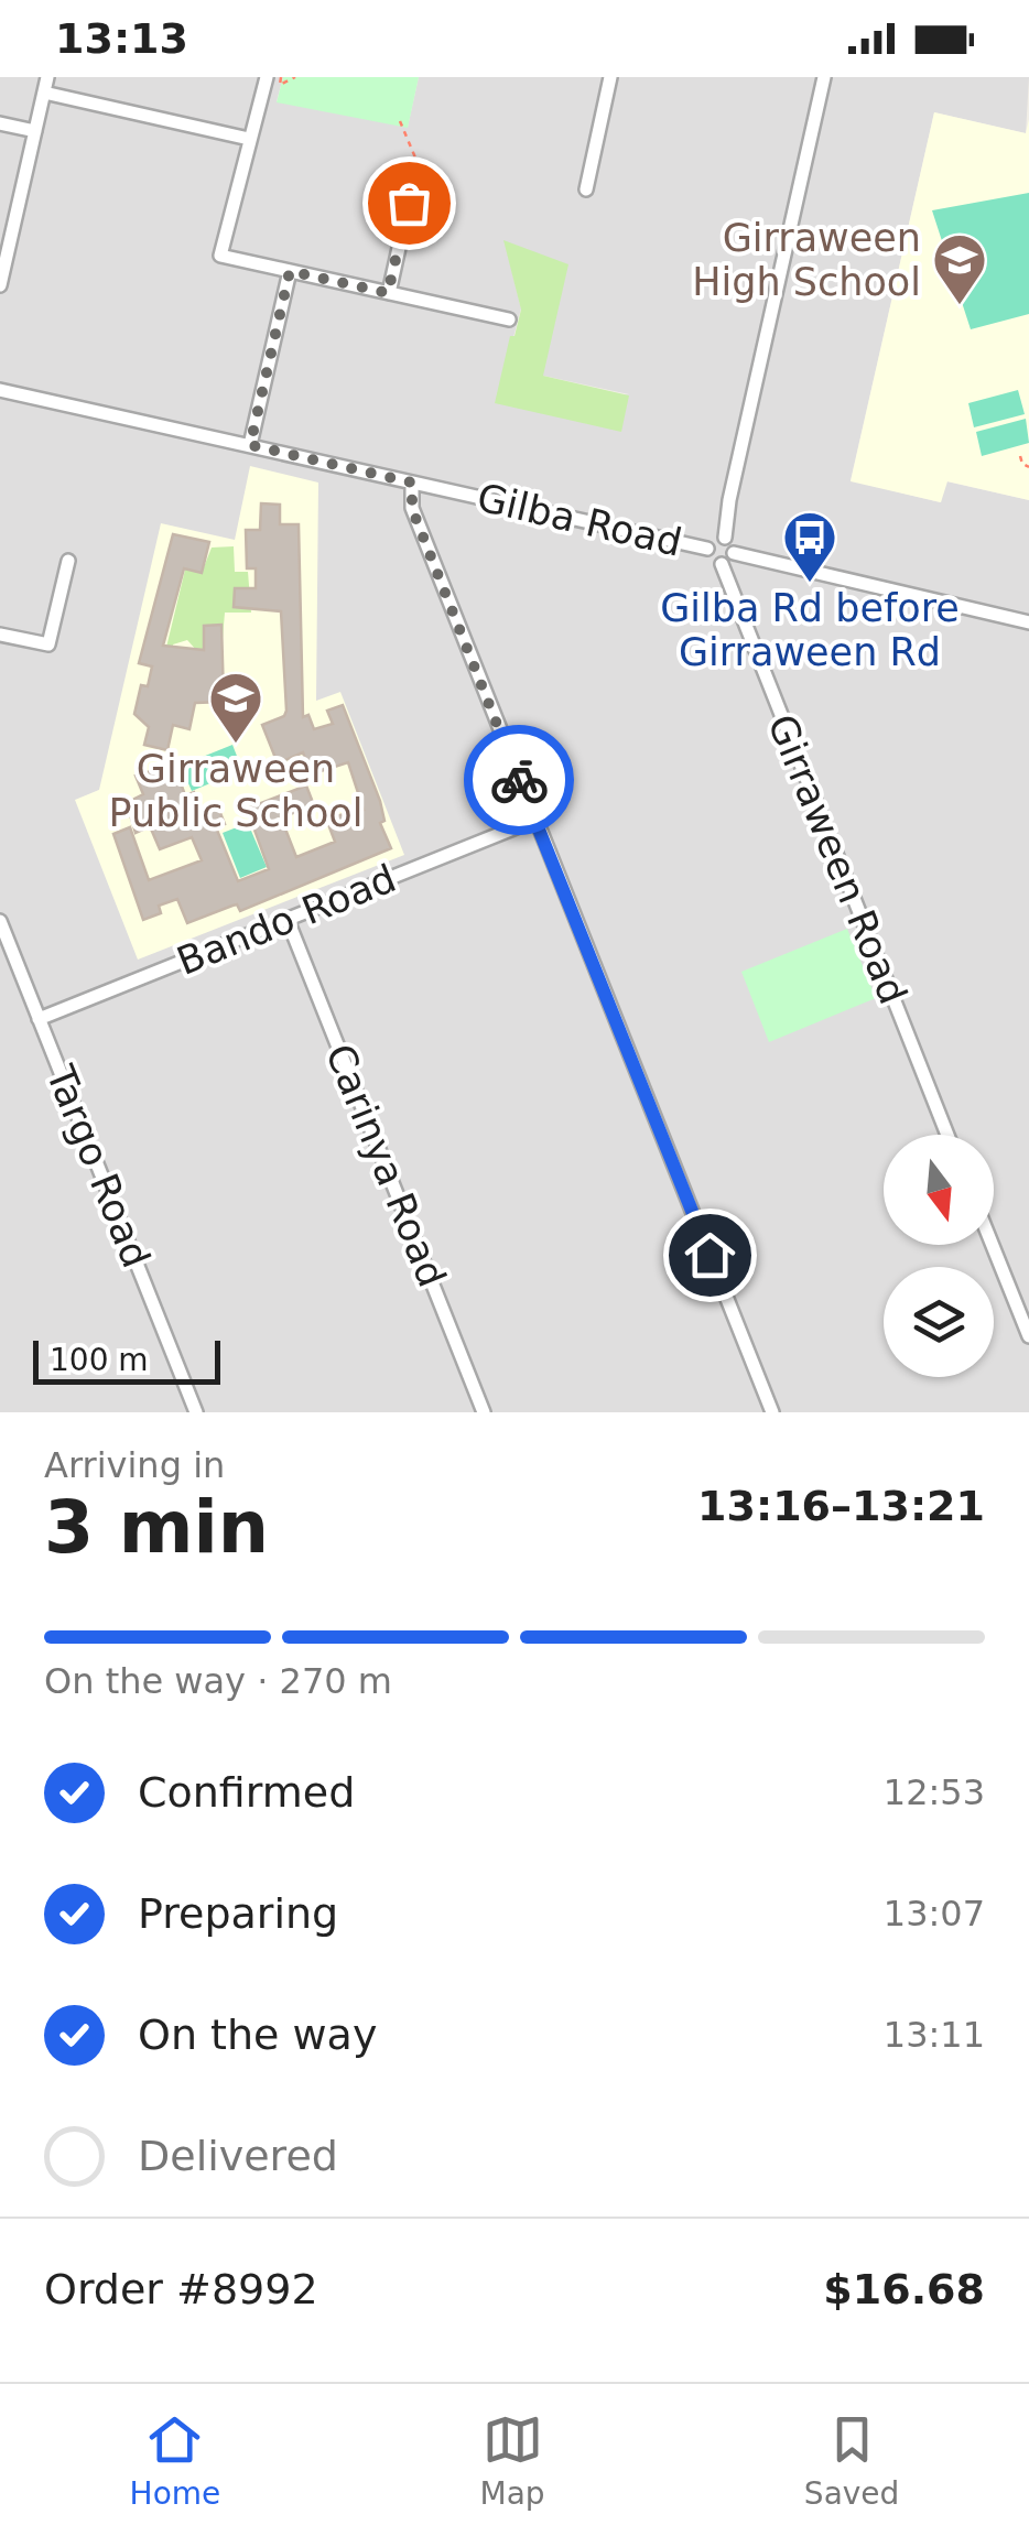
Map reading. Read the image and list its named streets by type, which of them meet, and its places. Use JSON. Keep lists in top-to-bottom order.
{
  "streets": {
    "street": [
      "Gilba Road",
      "Girraween Road",
      "Bando Road",
      "Carinya Road",
      "Targo Road"
    ]
  },
  "crossings": [
    ["Gilba Road", "Girraween Road"],
    ["Bando Road", "Carinya Road"],
    ["Bando Road", "Targo Road"]
  ],
  "places": {
    "school or university": ["Girraween High School", "Girraween Public School"],
    "bus stop": ["Gilba Rd before Girraween Rd"]
  },
  "scale_bar": "100 m",
  "north": "bottom",
  "page": {
    "status": "13:13",
    "scale": "100 m",
    "heading": ["3 min", "Arriving in", "13:16–13:21"],
    "panel": ["Order #8992", "$16.68"],
    "bar": "On the way · 270 m",
    "list": [
      ["Confirmed", "12:53"],
      ["Preparing", "13:07"],
      ["On the way", "13:11"],
      "Delivered"
    ],
    "tabs": ["Home", "Map", "Saved"]
  }
}
